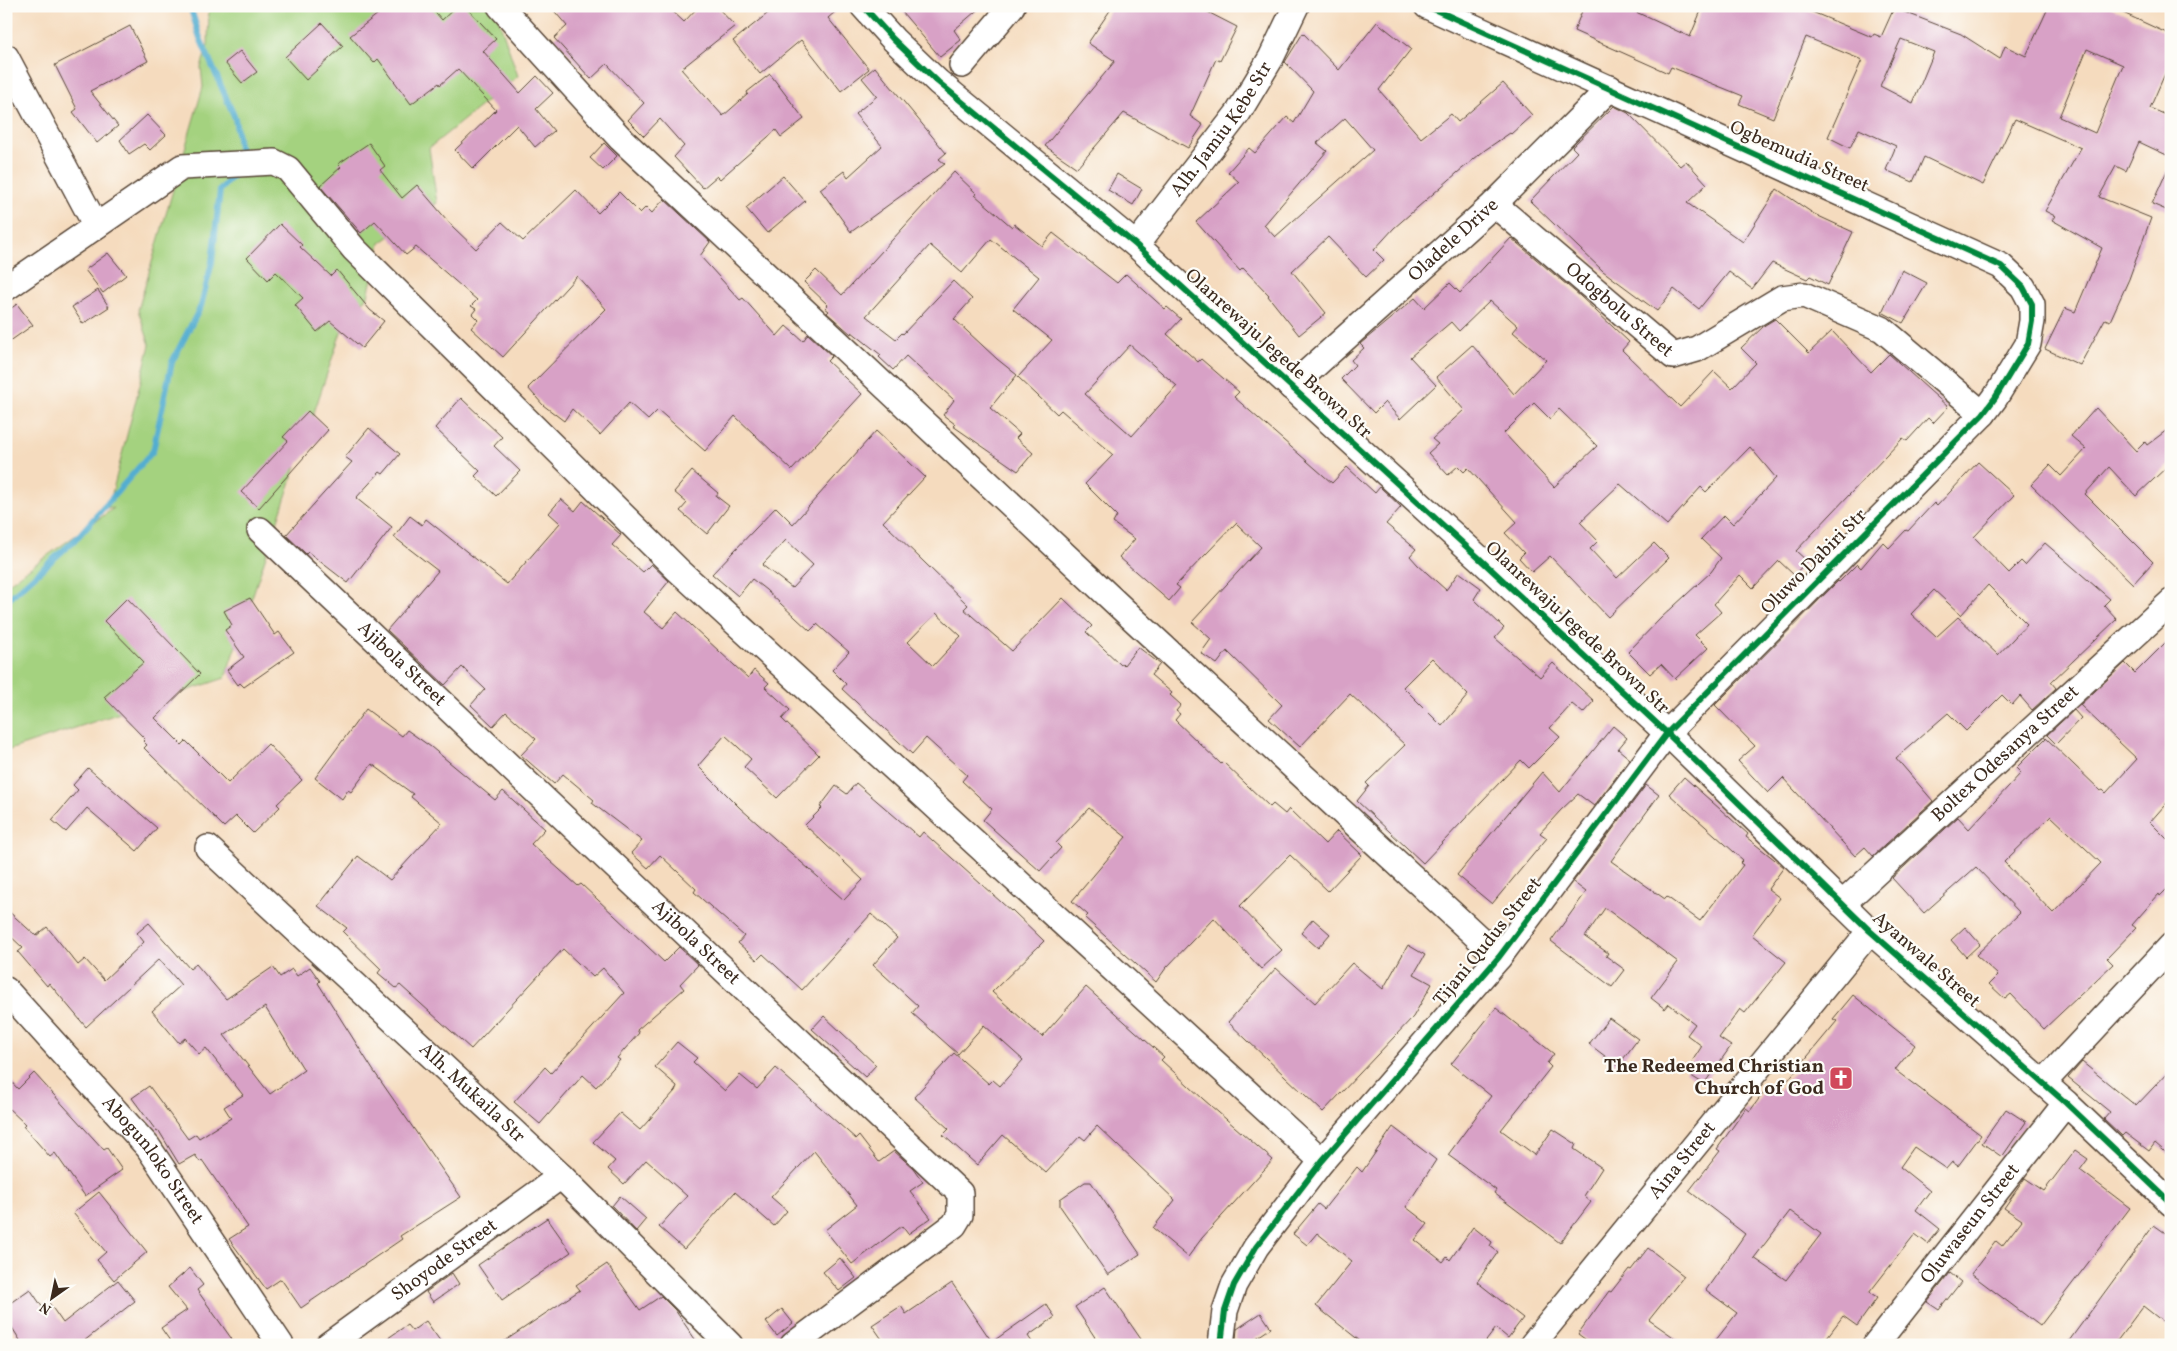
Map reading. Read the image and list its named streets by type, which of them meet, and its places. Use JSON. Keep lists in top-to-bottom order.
{
  "streets": {
    "street": [
      "Alh. Jamiu Kebe Str",
      "Ogbemudia Street",
      "Oladele Drive",
      "Odogbolu Street",
      "Olanrewaju Jegede Brown Str",
      "Oluwo Dabiri Str",
      "Ajibola Street",
      "Boltex Odesanya Street",
      "Tijani Qudus Street",
      "Ayanwale Street",
      "Alh. Mukaila Str",
      "Abogunloko Street",
      "Aina Street",
      "Oluwaseun Street",
      "Shoyode Street"
    ]
  },
  "crossings": [
    ["Alh. Jamiu Kebe Str", "Olanrewaju Jegede Brown Str"],
    ["Ogbemudia Street", "Oladele Drive"],
    ["Ogbemudia Street", "Odogbolu Street"],
    ["Ogbemudia Street", "Oluwo Dabiri Str"],
    ["Oladele Drive", "Odogbolu Street"],
    ["Oladele Drive", "Olanrewaju Jegede Brown Str"],
    ["Odogbolu Street", "Oluwo Dabiri Str"],
    ["Olanrewaju Jegede Brown Str", "Oluwo Dabiri Str"],
    ["Olanrewaju Jegede Brown Str", "Tijani Qudus Street"],
    ["Olanrewaju Jegede Brown Str", "Ayanwale Street"],
    ["Oluwo Dabiri Str", "Tijani Qudus Street"],
    ["Oluwo Dabiri Str", "Ayanwale Street"],
    ["Boltex Odesanya Street", "Ayanwale Street"],
    ["Tijani Qudus Street", "Ayanwale Street"],
    ["Ayanwale Street", "Aina Street"],
    ["Ayanwale Street", "Oluwaseun Street"],
    ["Alh. Mukaila Str", "Shoyode Street"]
  ],
  "places": {
    "church": ["The Redeemed Christian Church of God"]
  },
  "north": "bottom left"
}
